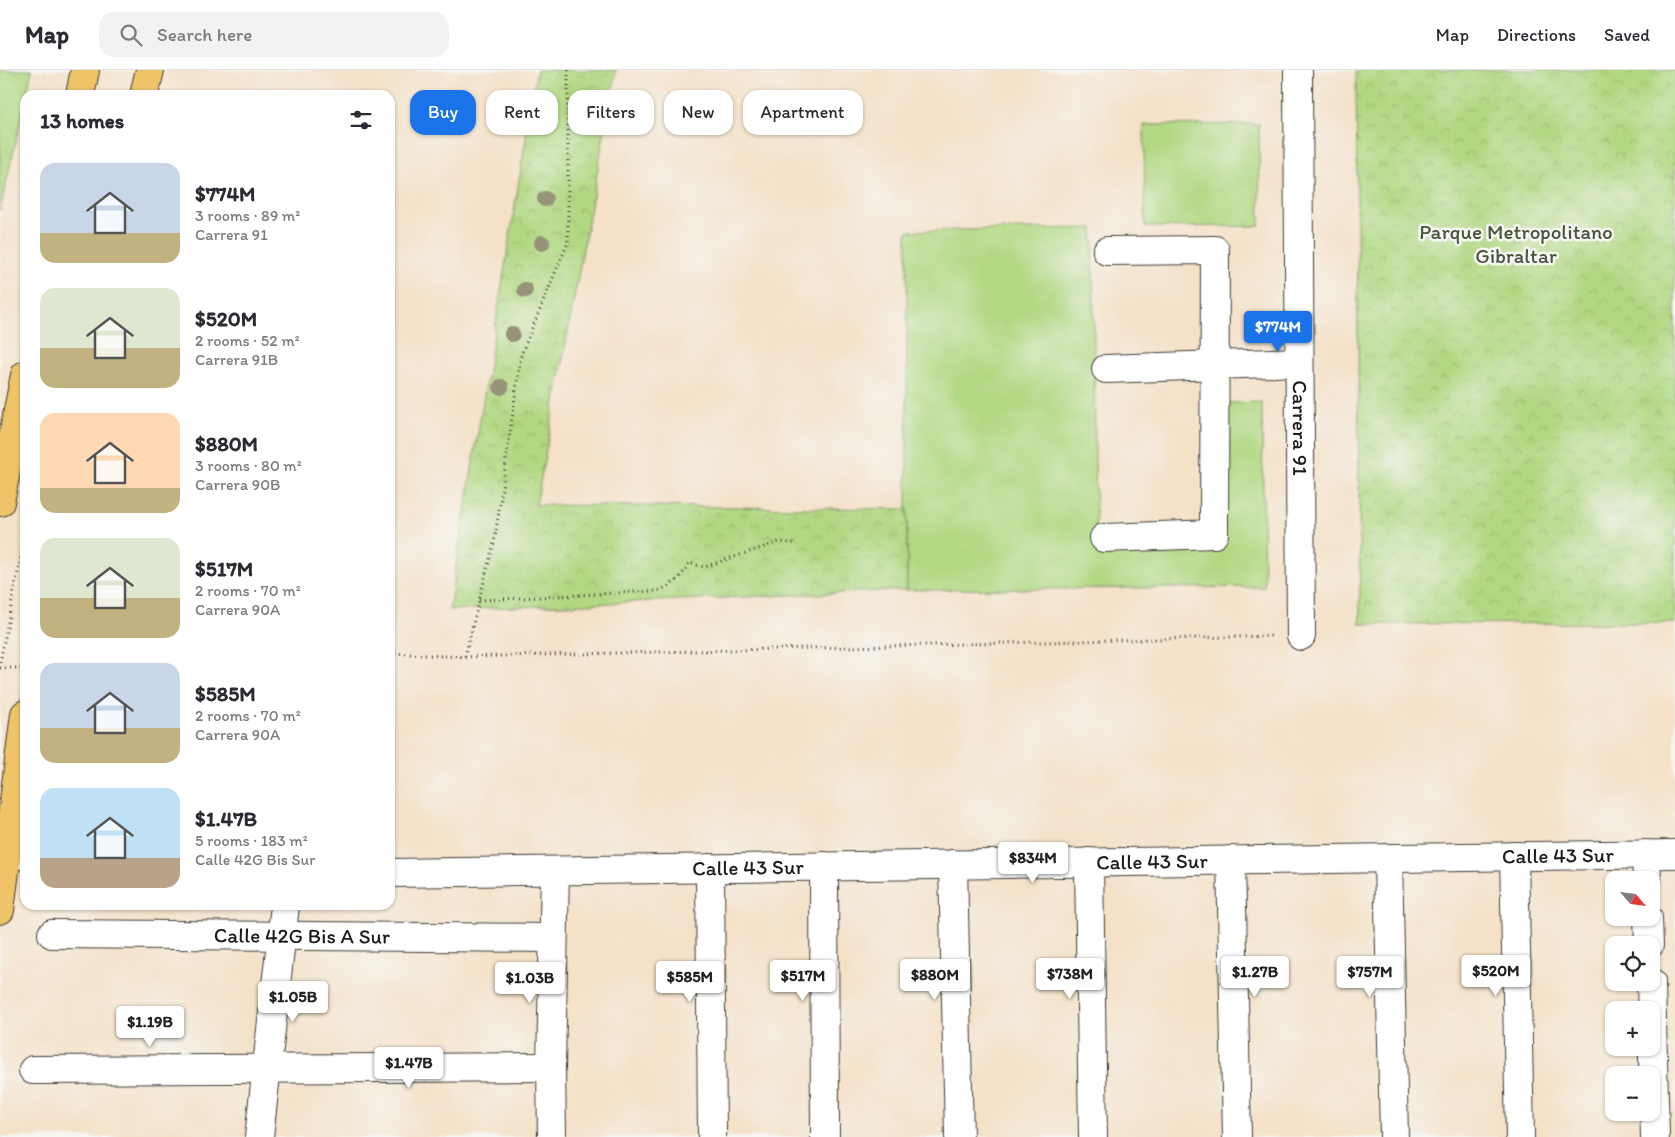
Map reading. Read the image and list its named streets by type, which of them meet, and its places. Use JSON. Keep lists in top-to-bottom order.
{
  "streets": {
    "street": ["Carrera 91", "Calle 43 Sur", "Calle 42G Bis A Sur"]
  },
  "parks": ["Parque Metropolitano Gibraltar"],
  "north": "bottom right",
  "page": {
    "header": "Map",
    "search": "Search here",
    "nav": ["Map", "Directions", "Saved"],
    "chip": [
      "Buy",
      "Rent",
      "Filters",
      "New",
      "Apartment"
    ],
    "heading": "13 homes",
    "list": [
      {
        "name": "$774M",
        "note": "3 rooms · 89 m² · Carrera 91"
      },
      {
        "name": "$520M",
        "note": "2 rooms · 52 m² · Carrera 91B"
      },
      {
        "name": "$880M",
        "note": "3 rooms · 80 m² · Carrera 90B"
      },
      {
        "name": "$517M",
        "note": "2 rooms · 70 m² · Carrera 90A"
      },
      {
        "name": "$585M",
        "note": "2 rooms · 70 m² · Carrera 90A"
      },
      {
        "name": "$1.47B",
        "note": "5 rooms · 183 m² · Calle 42G Bis Sur"
      }
    ],
    "price": [
      "$774M",
      "$834M",
      "$520M",
      "$1.27B",
      "$757M",
      "$738M",
      "$880M",
      "$517M",
      "$585M",
      "$1.03B",
      "$1.05B",
      "$1.19B",
      "$1.47B"
    ],
    "map_buttons": ["+", "−"]
  }
}
